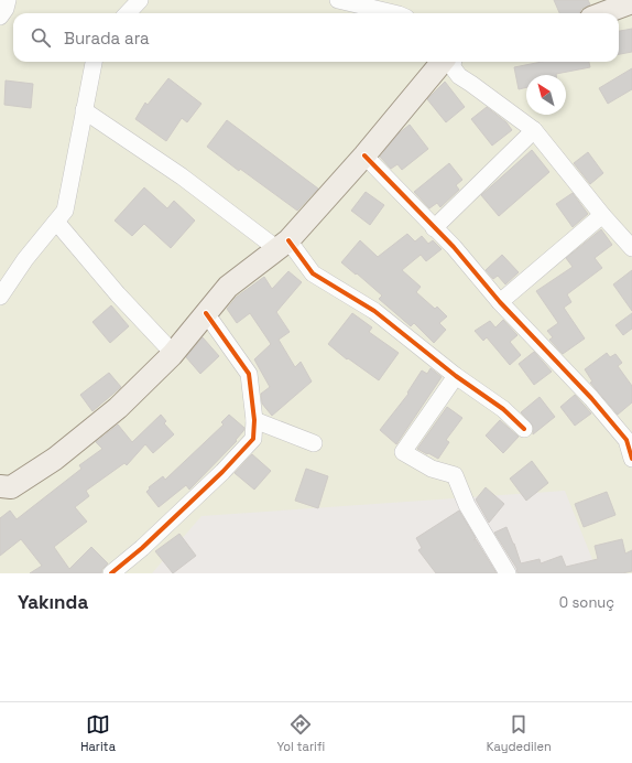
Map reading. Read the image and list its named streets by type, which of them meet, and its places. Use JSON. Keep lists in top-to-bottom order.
{
  "north": "top left",
  "page": {
    "search": "Burada ara",
    "heading": ["Yakında", "0 sonuç"],
    "nav": ["Harita", "Yol tarifi", "Kaydedilen"]
  }
}
